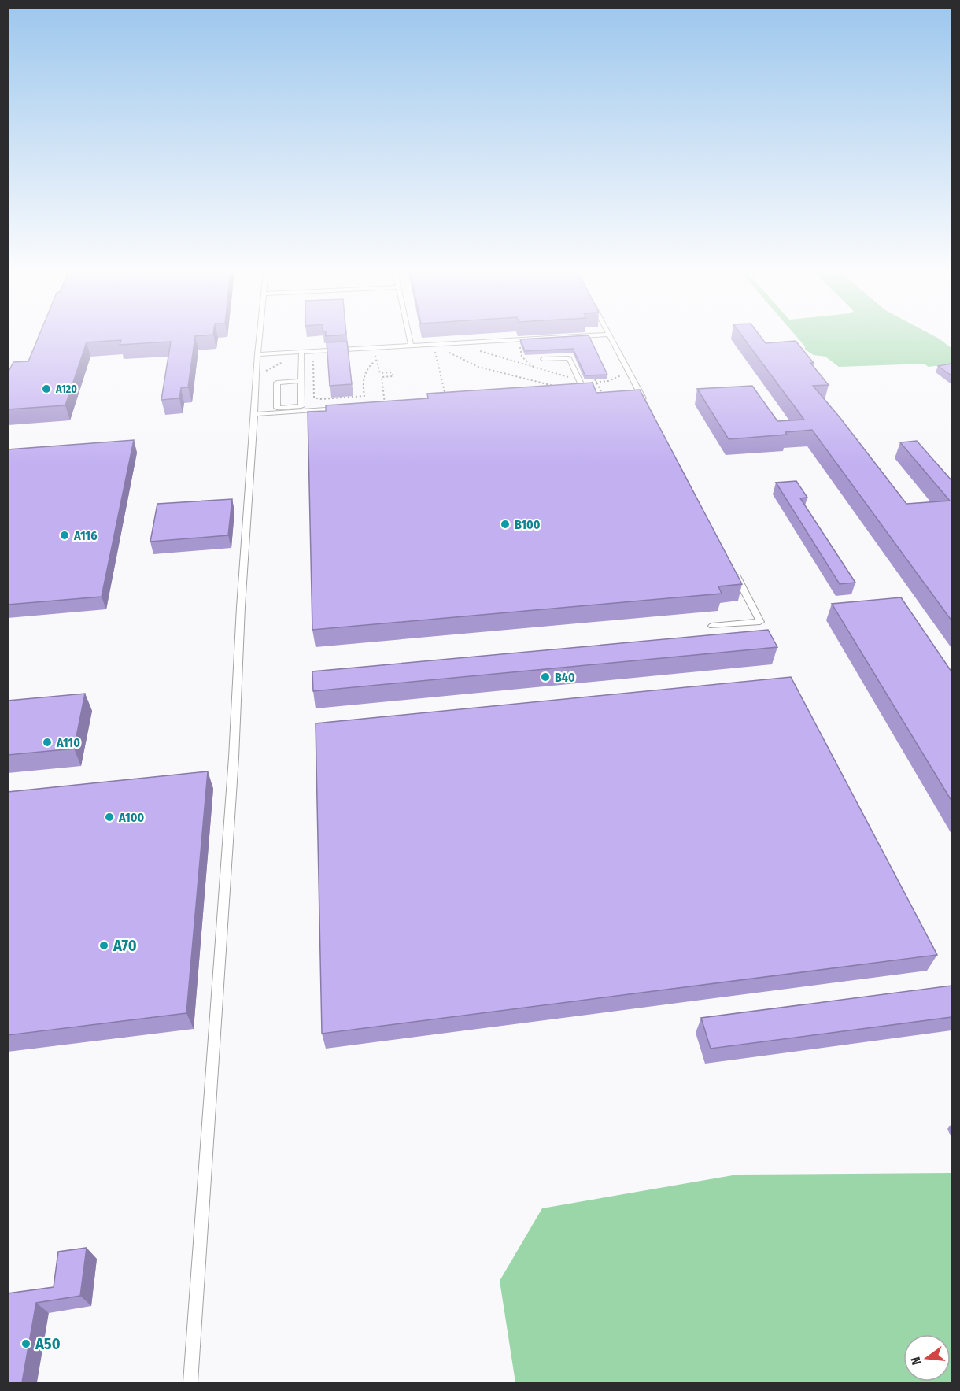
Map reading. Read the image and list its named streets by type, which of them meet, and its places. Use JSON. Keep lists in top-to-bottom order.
{
  "places": [
    "A120",
    "B100",
    "A116",
    "B40",
    "A110",
    "A100",
    "A70",
    "A50"
  ],
  "north": "left"
}
